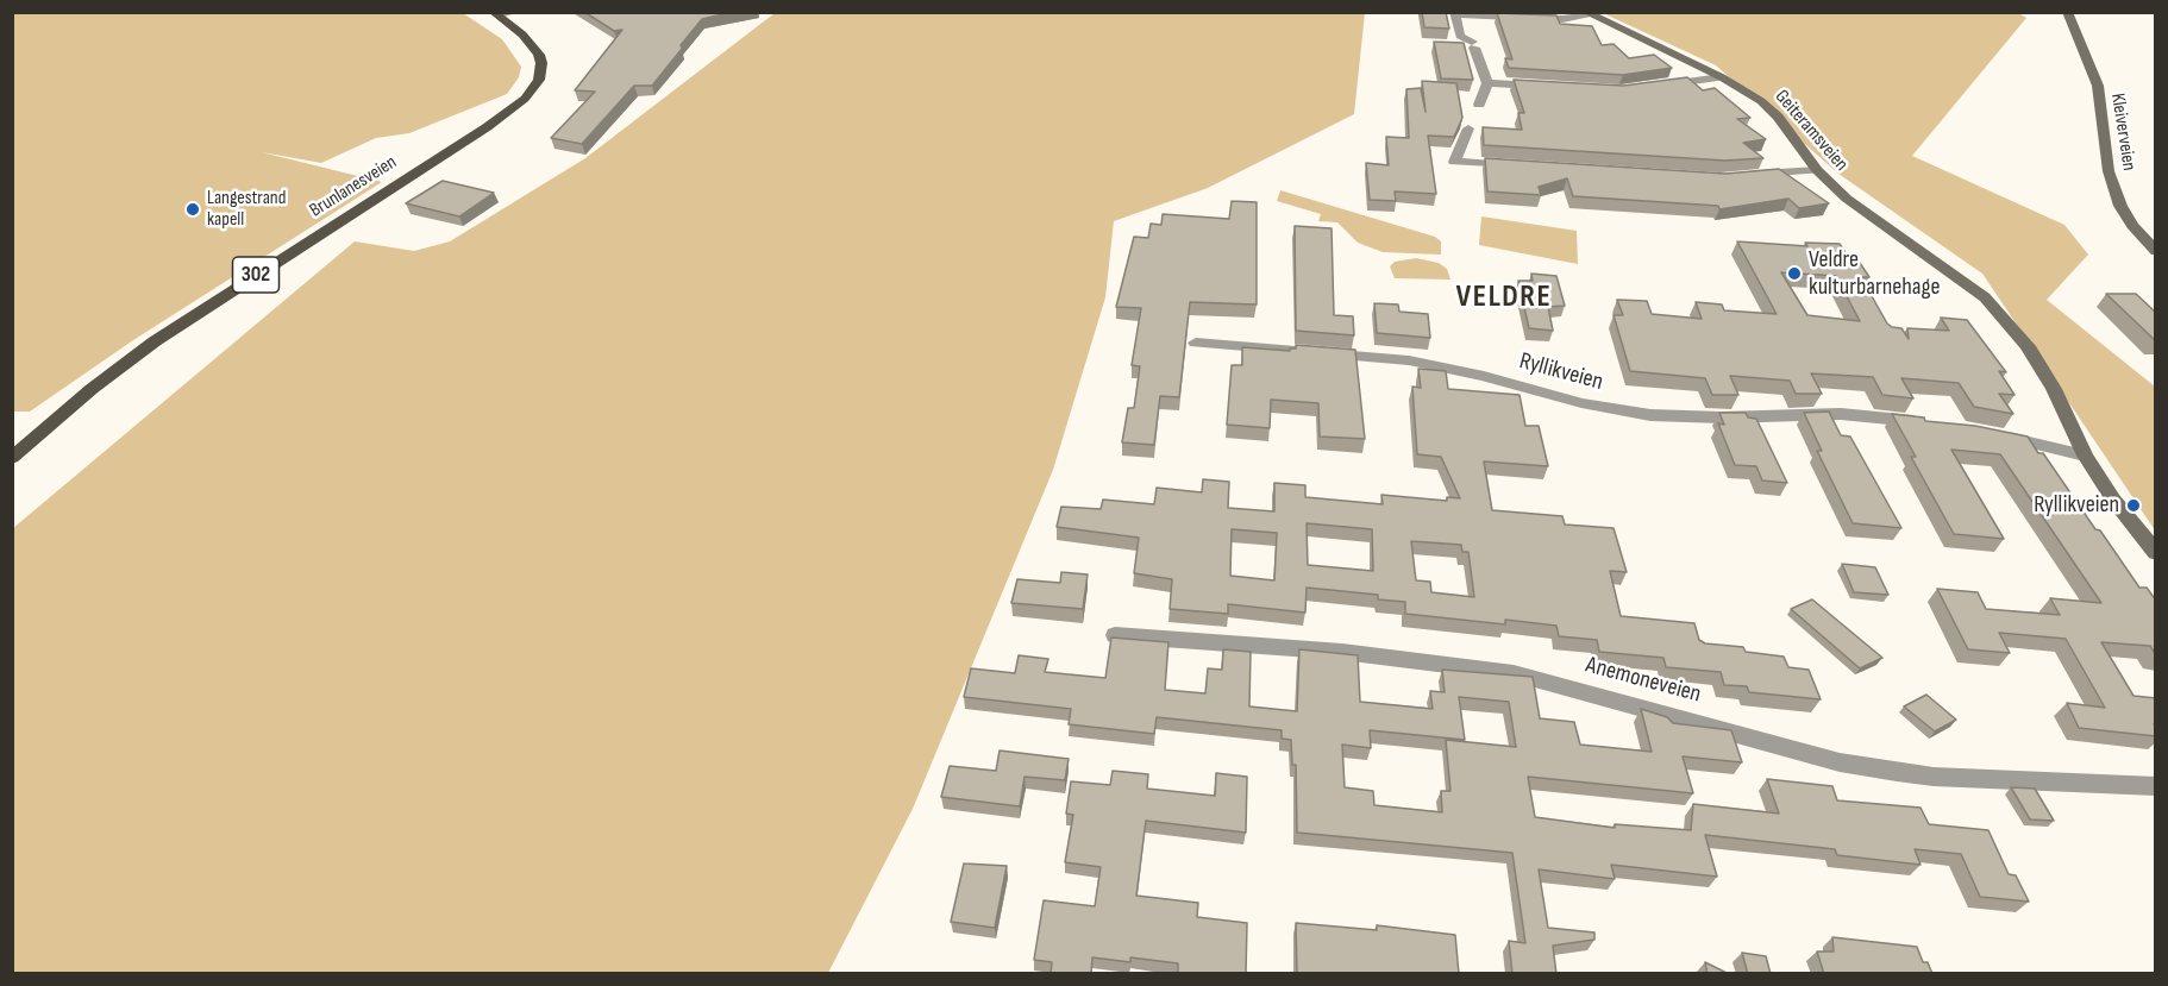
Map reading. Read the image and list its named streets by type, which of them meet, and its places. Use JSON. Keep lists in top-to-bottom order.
{
  "streets": {
    "main road": ["Brunlanesveien", "302"],
    "street": [
      "Geiteramsveien",
      "Kleiverveien",
      "Ryllikveien",
      "Anemoneveien"
    ]
  },
  "districts": ["VELDRE"],
  "places": ["Langestrand kapell", "Veldre kulturbarnehage", "Ryllikveien"]
}
